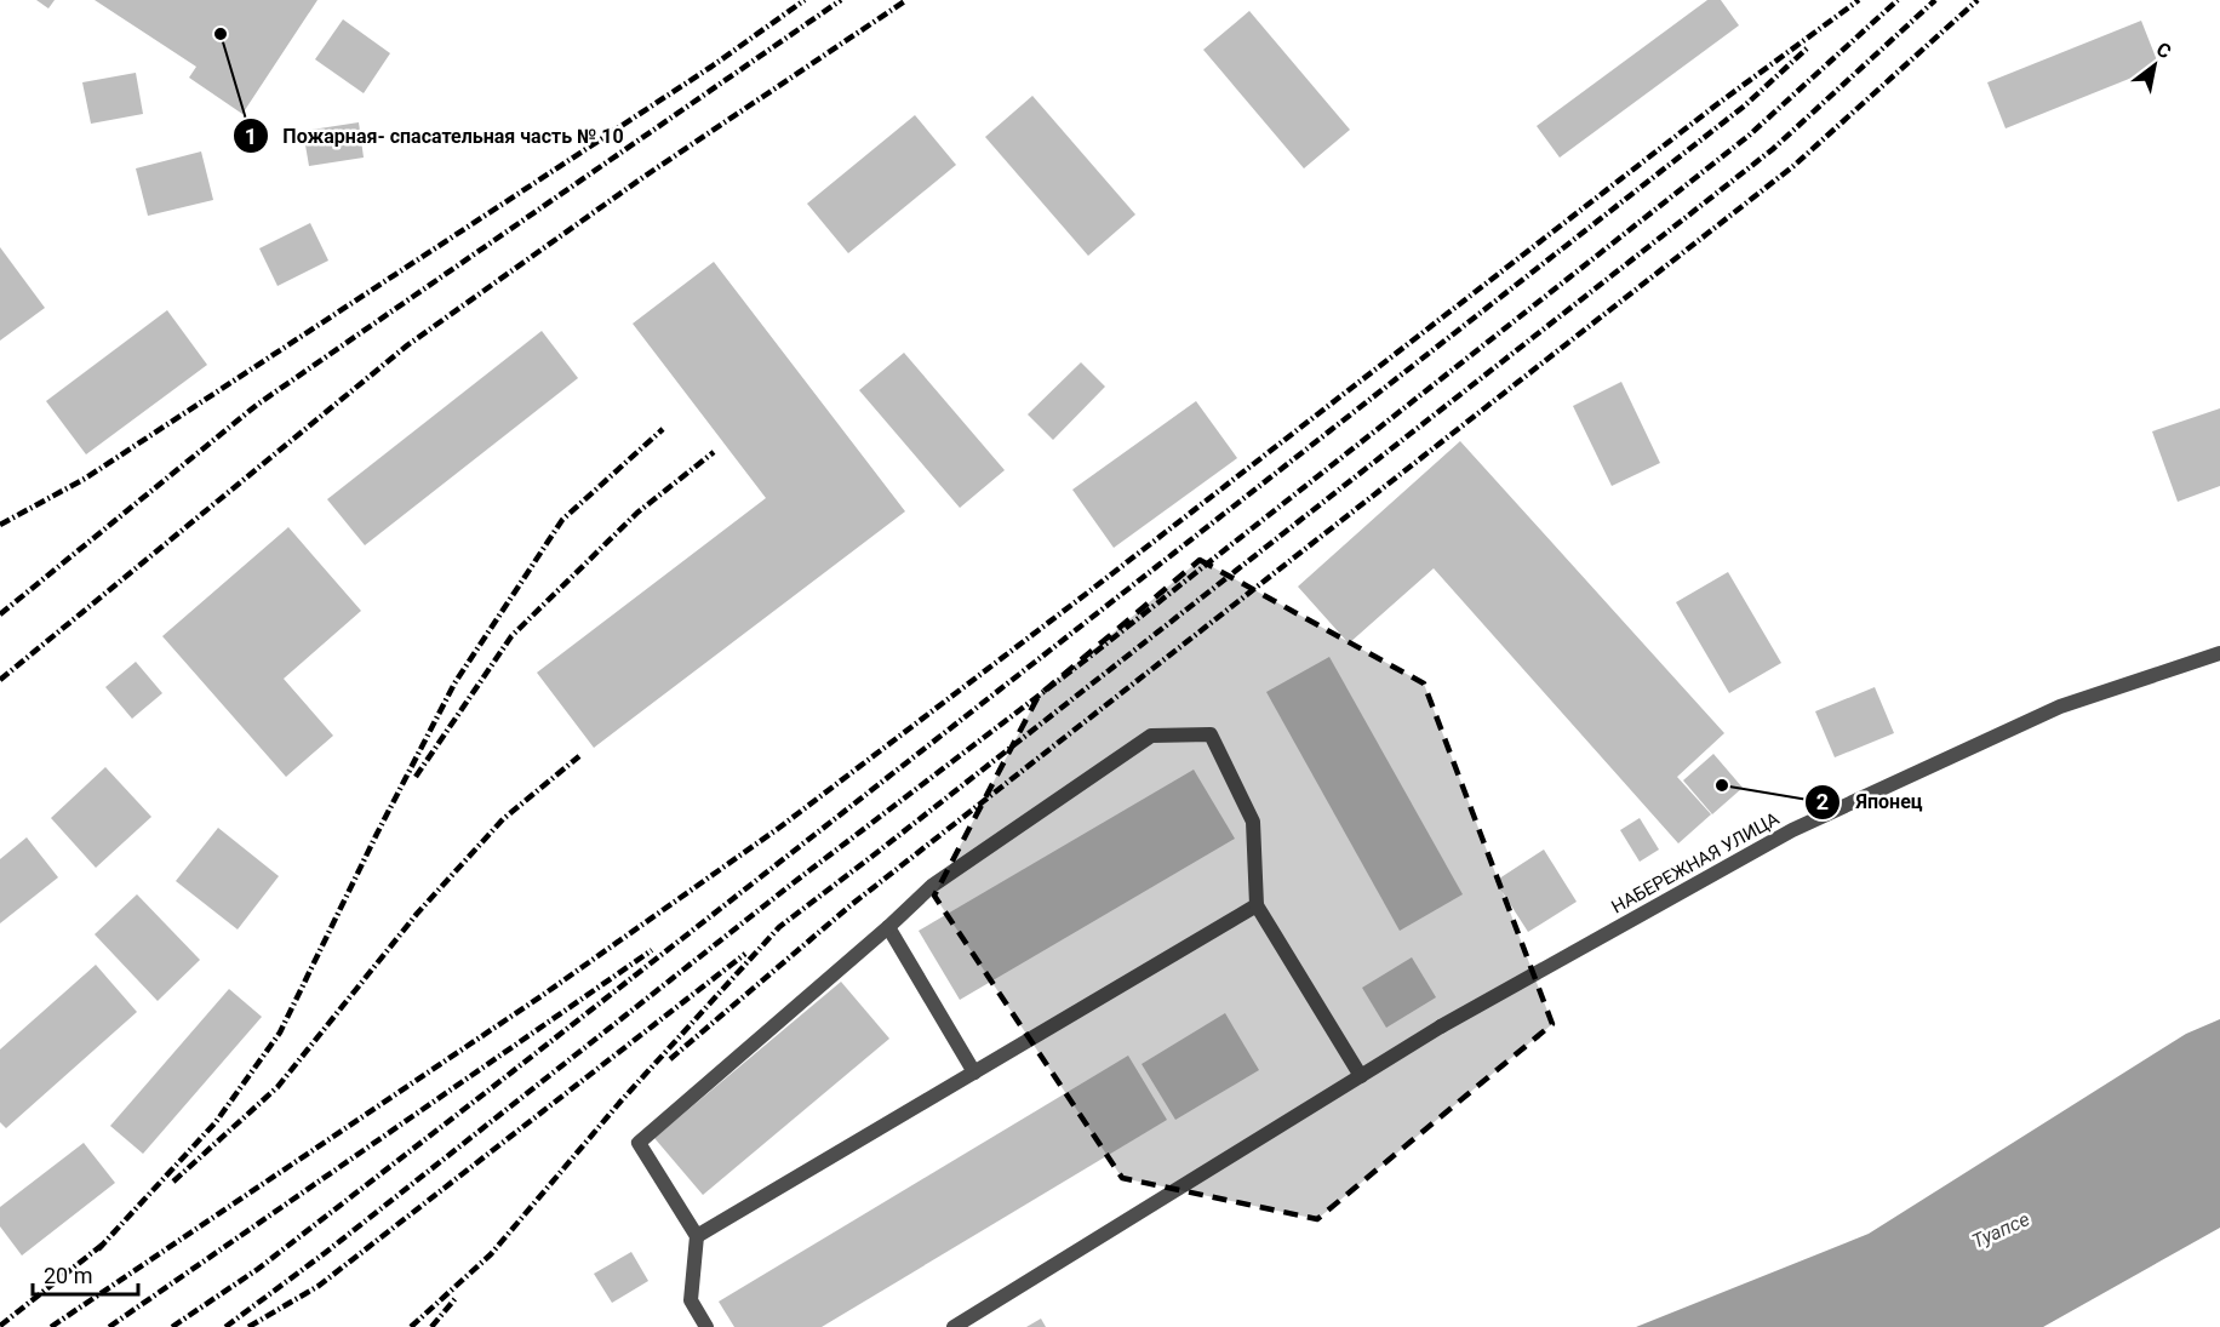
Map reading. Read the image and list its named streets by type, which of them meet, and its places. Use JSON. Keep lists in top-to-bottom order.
{
  "streets": {
    "street": ["НАБЕРЕЖНАЯ УЛИЦА"]
  },
  "water": ["Туапсе"],
  "places": ["Пожарная- спасательная часть № 10", "Японец"],
  "scale_bar": "20 m",
  "north": "top right"
}
